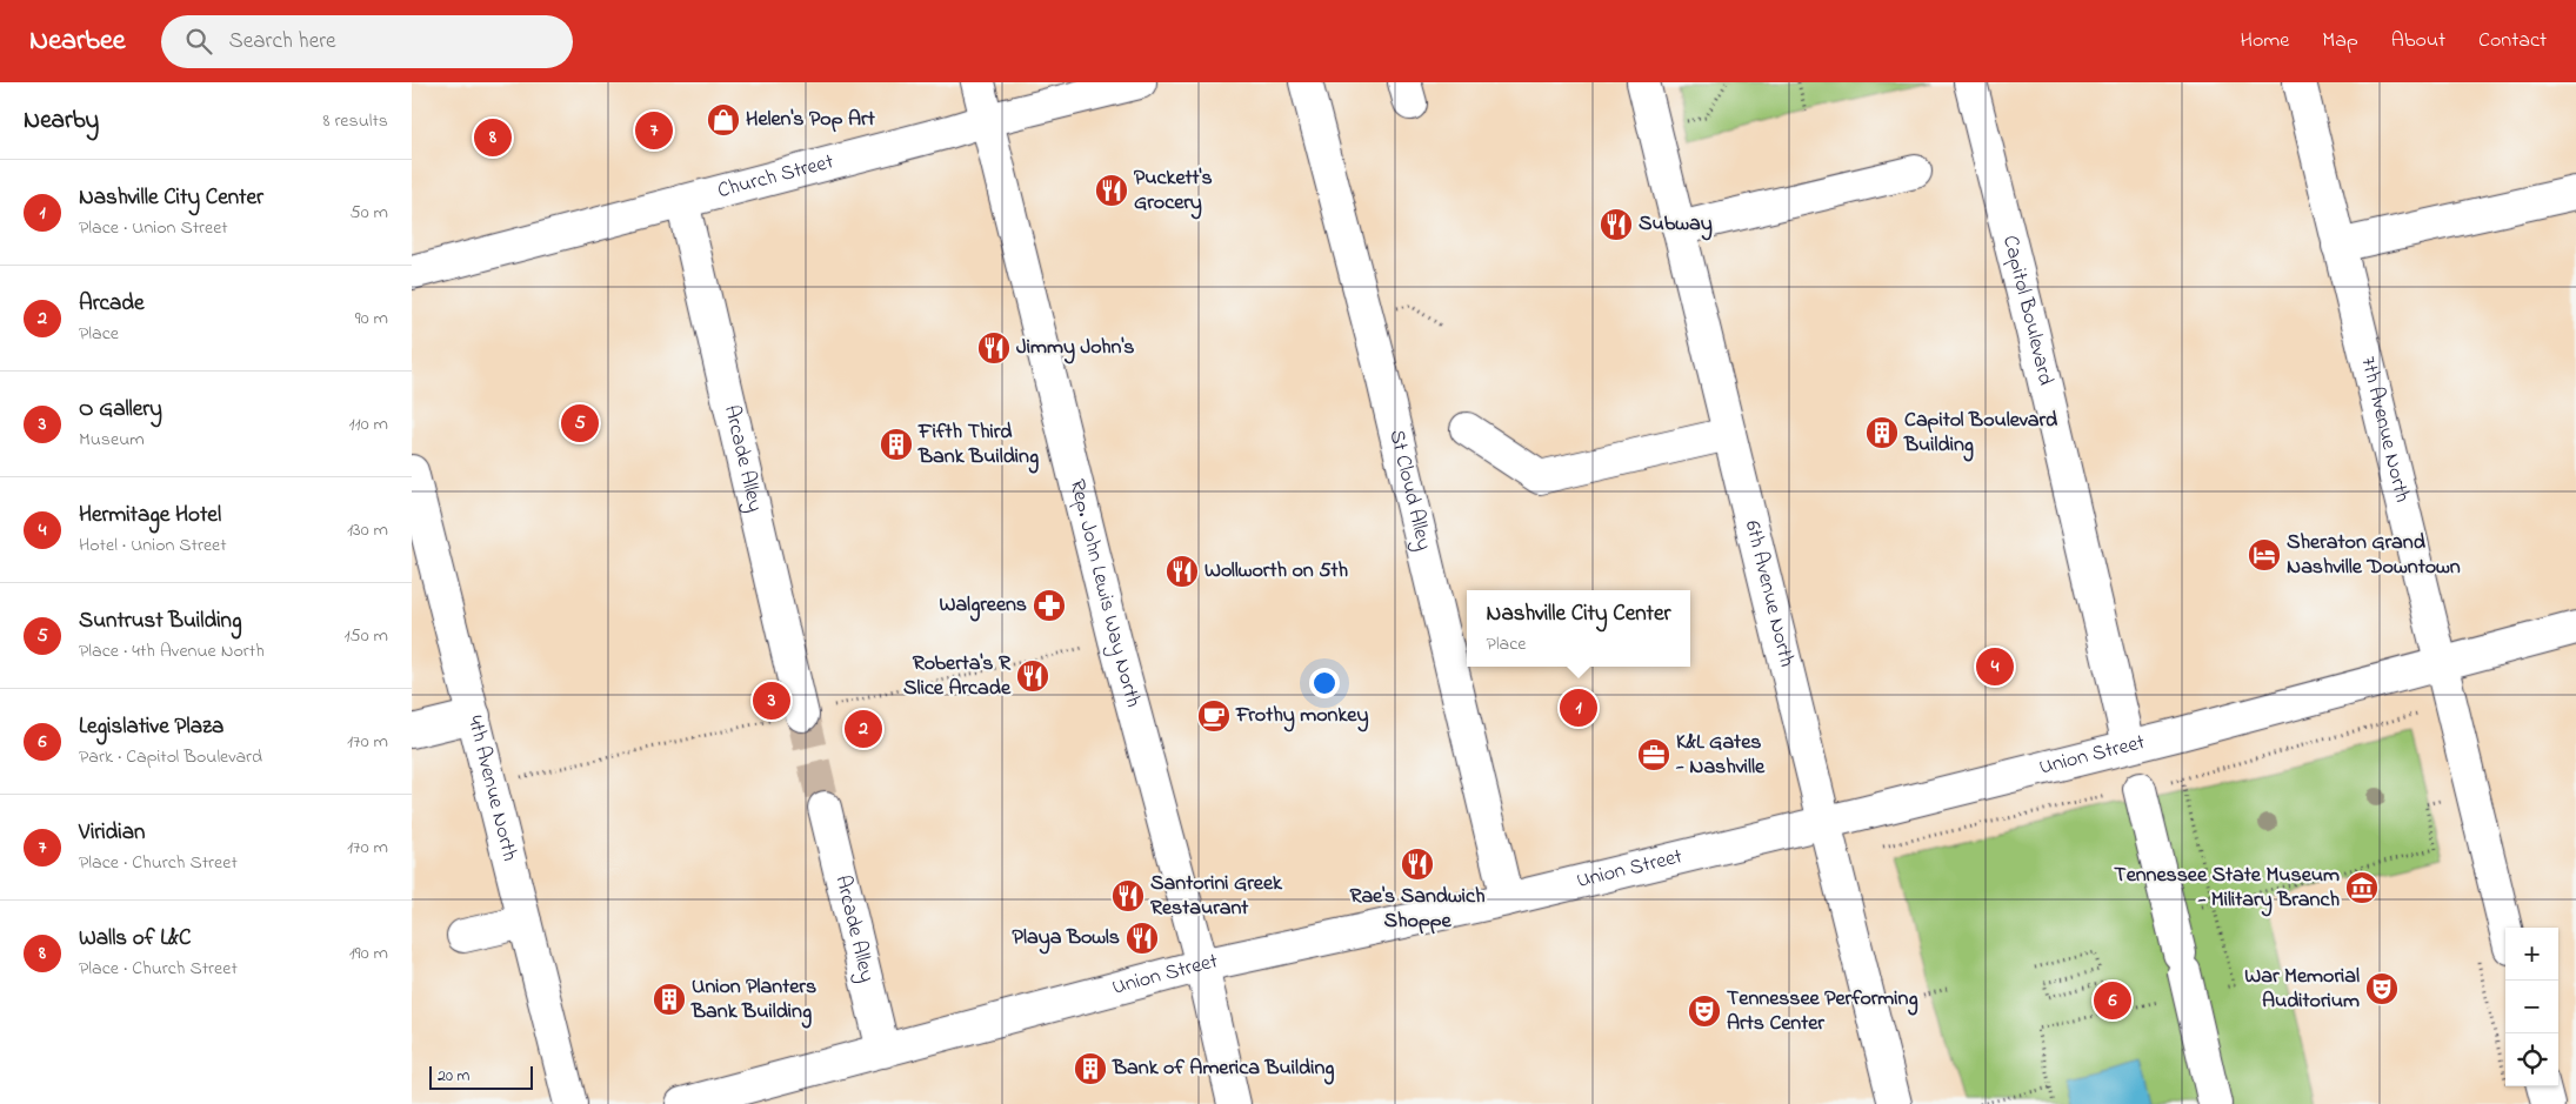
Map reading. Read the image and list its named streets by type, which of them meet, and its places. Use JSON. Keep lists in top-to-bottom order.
{
  "streets": {
    "street": [
      "Church Street",
      "Capitol Boulevard",
      "7th Avenue North",
      "Arcade Alley",
      "St Cloud Alley",
      "Rep. John Lewis Way North",
      "6th Avenue North",
      "Union Street",
      "4th Avenue North"
    ]
  },
  "crossings": [
    ["Church Street", "Arcade Alley"],
    ["Church Street", "Rep. John Lewis Way North"],
    ["Capitol Boulevard", "Union Street"],
    ["7th Avenue North", "Union Street"],
    ["Arcade Alley", "Union Street"],
    ["St Cloud Alley", "Union Street"],
    ["Rep. John Lewis Way North", "Union Street"],
    ["6th Avenue North", "Union Street"]
  ],
  "places": {
    "shop": ["Helen's Pop Art"],
    "restaurant": [
      "Puckett's Grocery",
      "Subway",
      "Jimmy John's",
      "Wollworth on 5th",
      "Roberta's R Slice Arcade",
      "Rae's Sandwich Shoppe",
      "Santorini Greek Restaurant",
      "Playa Bowls"
    ],
    "building": [
      "Capitol Boulevard Building",
      "Fifth Third Bank Building",
      "Union Planters Bank Building",
      "Bank of America Building"
    ],
    "hotel": ["Sheraton Grand Nashville Downtown"],
    "pharmacy": ["Walgreens"],
    "cafe": ["Frothy monkey"],
    "office": ["K&L Gates - Nashville"],
    "museum": ["Tennessee State Museum - Military Branch"],
    "theatre": ["War Memorial Auditorium", "Tennessee Performing Arts Center"]
  },
  "scale_bar": "20 m",
  "page": {
    "header": "Nearbee",
    "search": "Search here",
    "nav": [
      "Home",
      "Map",
      "About",
      "Contact"
    ],
    "heading": ["Nearby", "8 results"],
    "pins": [
      "7",
      "8",
      "5",
      "4",
      "3",
      "1",
      "2",
      "6"
    ],
    "list": [
      {
        "mark": "1",
        "name": "Nashville City Center",
        "note": "Place · Union Street",
        "value": "50 m"
      },
      {
        "mark": "2",
        "name": "Arcade",
        "note": "Place",
        "value": "90 m"
      },
      {
        "mark": "3",
        "name": "O Gallery",
        "note": "Museum",
        "value": "110 m"
      },
      {
        "mark": "4",
        "name": "Hermitage Hotel",
        "note": "Hotel · Union Street",
        "value": "130 m"
      },
      {
        "mark": "5",
        "name": "Suntrust Building",
        "note": "Place · 4th Avenue North",
        "value": "150 m"
      },
      {
        "mark": "6",
        "name": "Legislative Plaza",
        "note": "Park · Capitol Boulevard",
        "value": "170 m"
      },
      {
        "mark": "7",
        "name": "Viridian",
        "note": "Place · Church Street",
        "value": "170 m"
      },
      {
        "mark": "8",
        "name": "Walls of L&C",
        "note": "Place · Church Street",
        "value": "190 m"
      }
    ],
    "popup": ["Nashville City Center", "Place"],
    "map_buttons": ["+", "−"],
    "scale": "20 m"
  }
}
